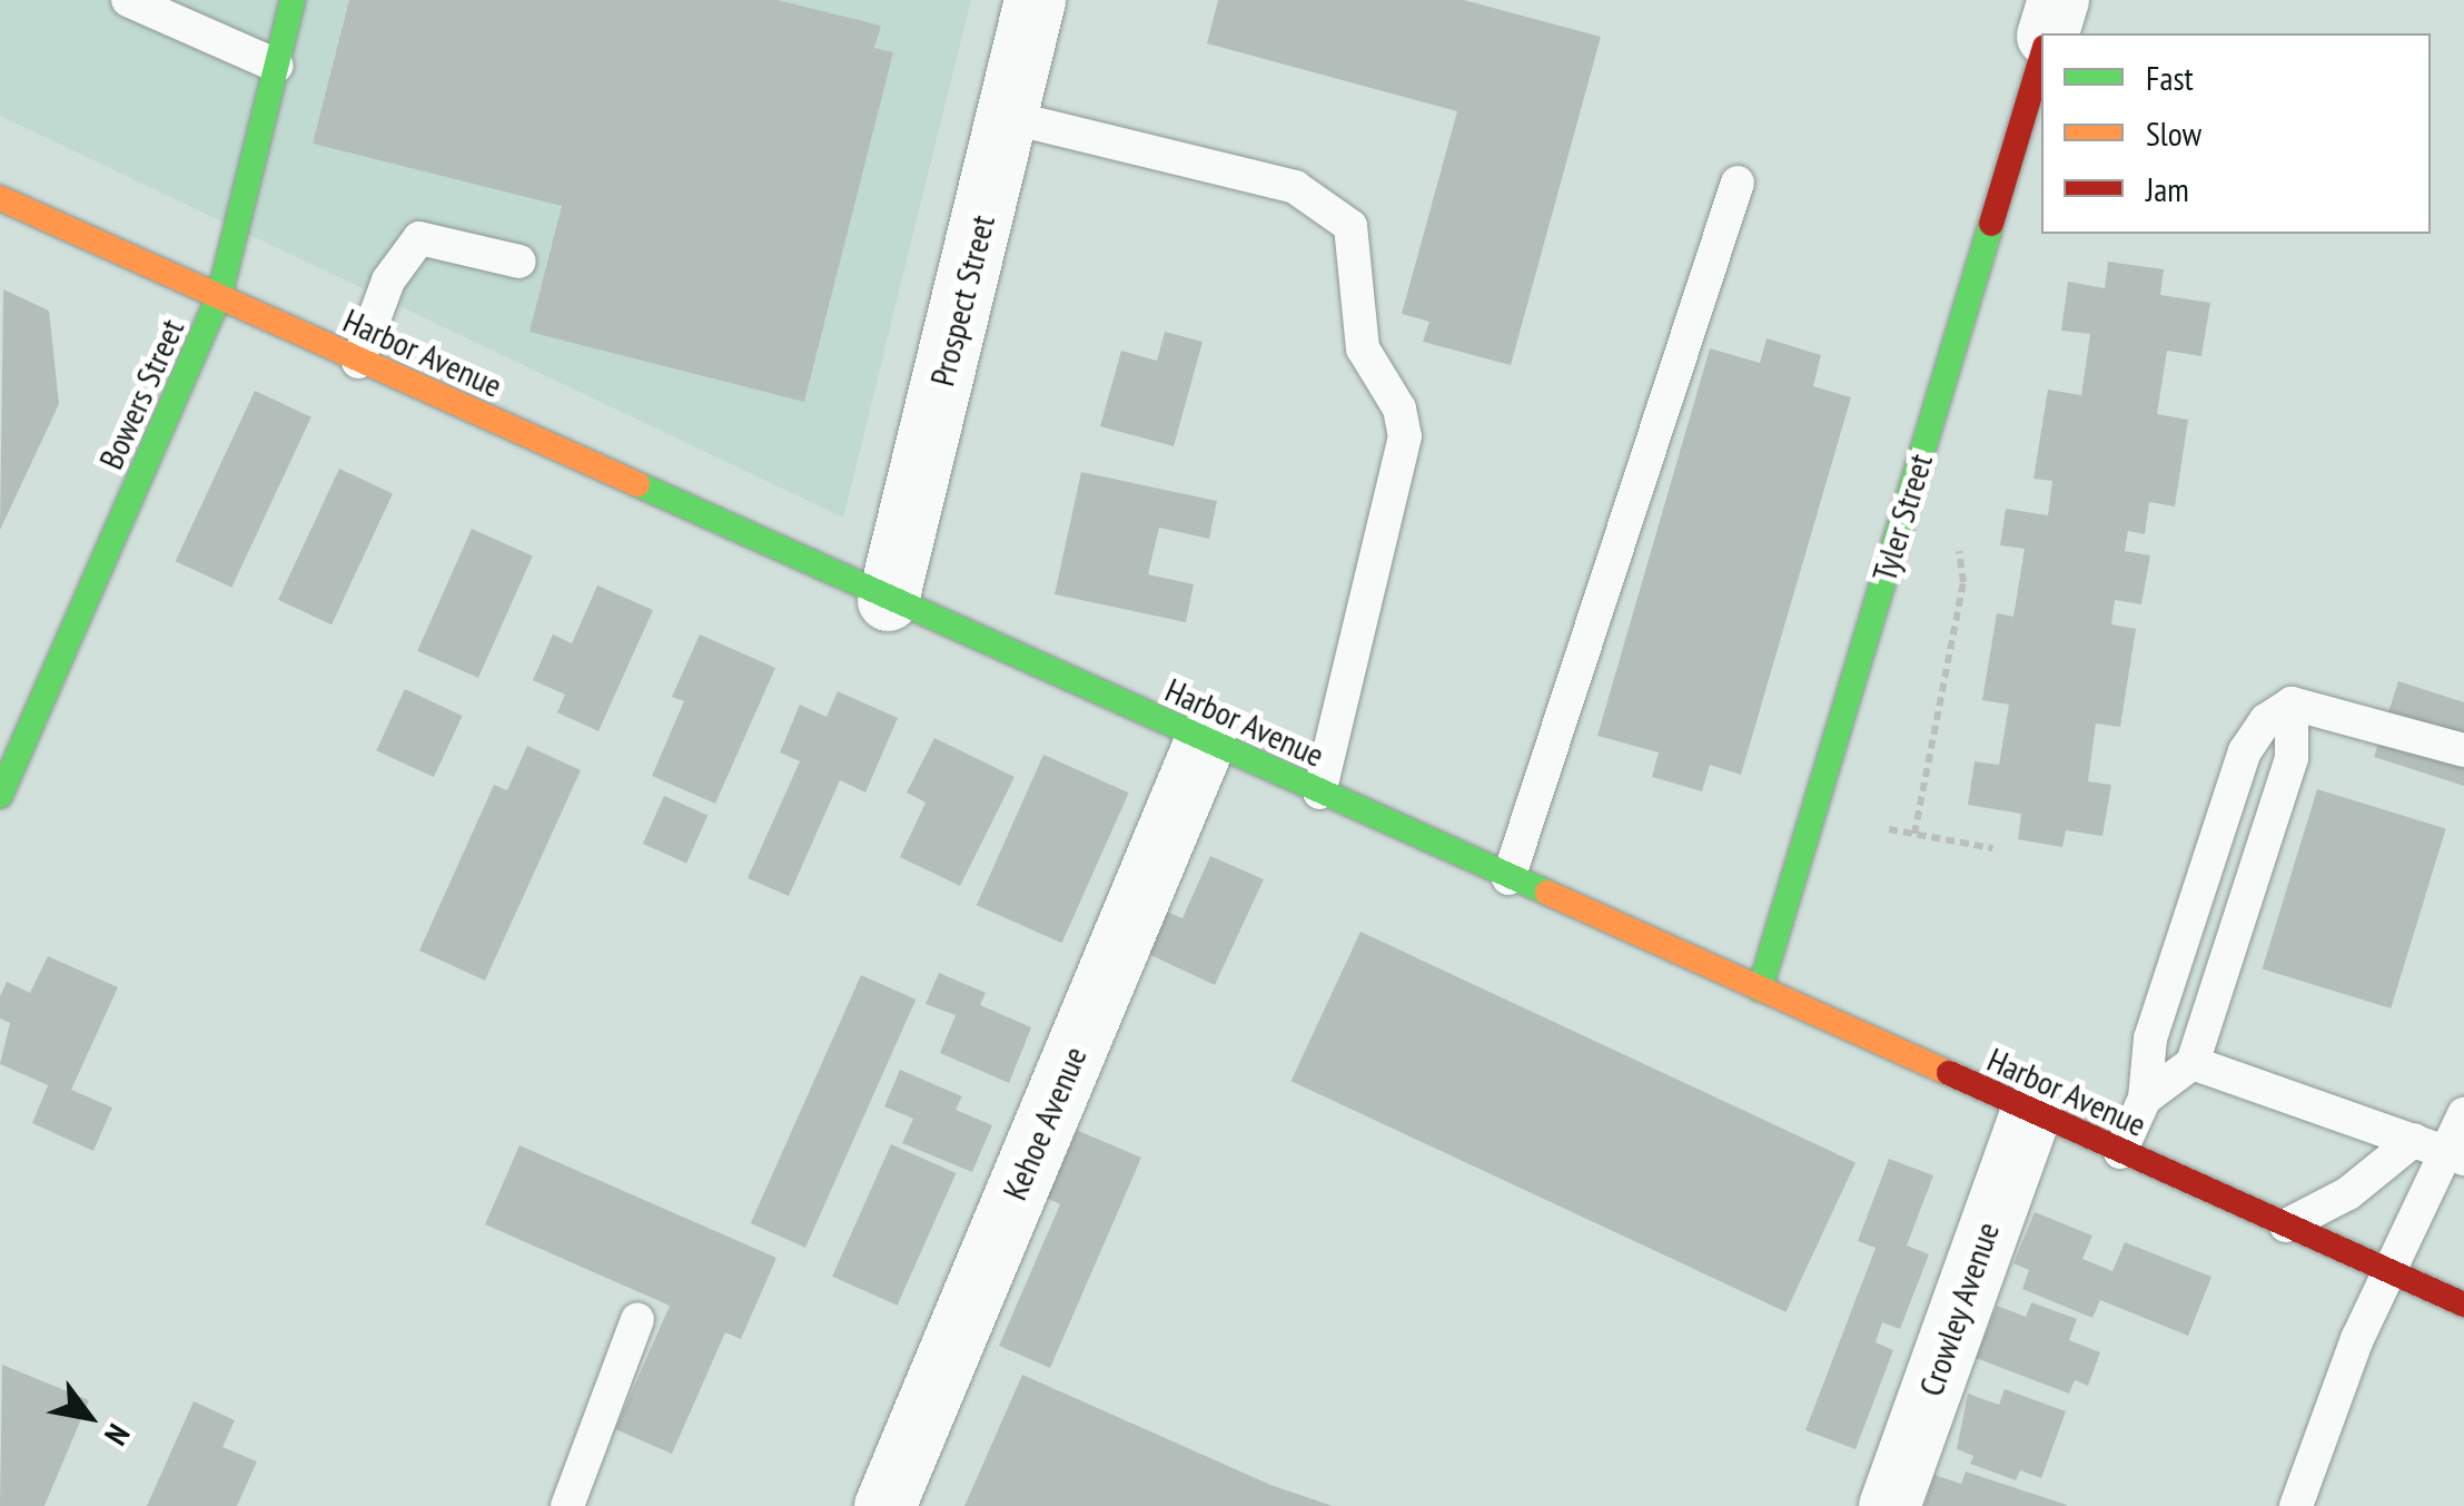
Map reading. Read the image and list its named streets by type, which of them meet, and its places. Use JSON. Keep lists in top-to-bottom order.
{
  "streets": {
    "street": [
      "Prospect Street",
      "Harbor Avenue",
      "Bowers Street",
      "Tyler Street",
      "Kehoe Avenue",
      "Crowley Avenue"
    ]
  },
  "crossings": [
    ["Prospect Street", "Harbor Avenue"],
    ["Harbor Avenue", "Bowers Street"],
    ["Harbor Avenue", "Tyler Street"],
    ["Harbor Avenue", "Kehoe Avenue"],
    ["Harbor Avenue", "Crowley Avenue"]
  ],
  "legend": ["Fast", "Slow", "Jam"],
  "north": "bottom right"
}
